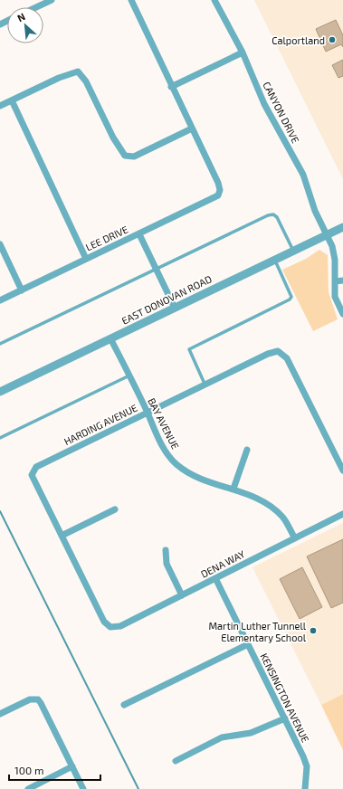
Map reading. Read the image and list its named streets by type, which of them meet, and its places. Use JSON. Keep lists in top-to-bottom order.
{
  "streets": {
    "street": [
      "CANYON DRIVE",
      "LEE DRIVE",
      "EAST DONOVAN ROAD",
      "BAY AVENUE",
      "HARDING AVENUE",
      "DENA WAY",
      "KENSINGTON AVENUE"
    ]
  },
  "crossings": [
    ["CANYON DRIVE", "EAST DONOVAN ROAD"],
    ["EAST DONOVAN ROAD", "BAY AVENUE"],
    ["BAY AVENUE", "HARDING AVENUE"],
    ["BAY AVENUE", "DENA WAY"],
    ["HARDING AVENUE", "DENA WAY"],
    ["DENA WAY", "KENSINGTON AVENUE"]
  ],
  "places": ["Calportland", "Martin Luther Tunnell Elementary School"],
  "scale_bar": "100 m",
  "north": "top left"
}
